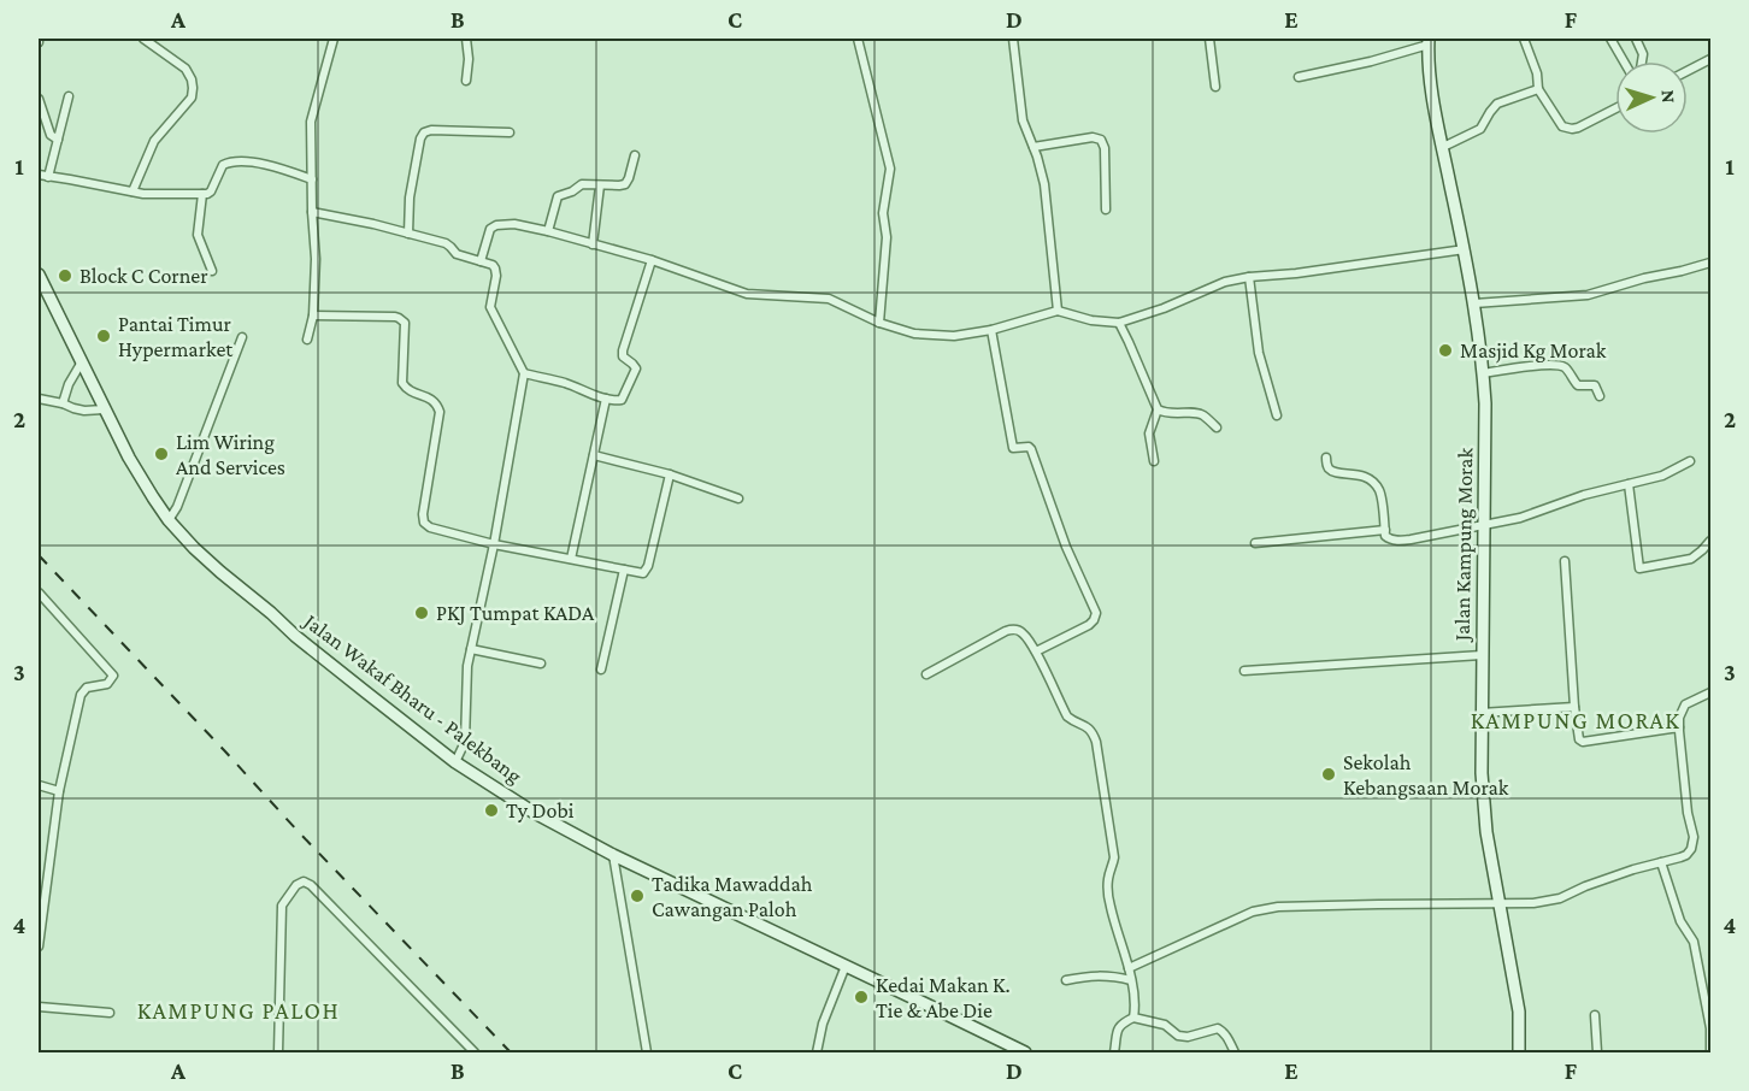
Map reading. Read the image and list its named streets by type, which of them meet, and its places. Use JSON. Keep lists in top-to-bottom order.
{
  "streets": {
    "main road": ["Jalan Kampung Morak", "Jalan Wakaf Bharu - Palekbang"]
  },
  "districts": ["KAMPUNG MORAK", "KAMPUNG PALOH"],
  "places": [
    "Block C Corner",
    "Pantai Timur Hypermarket",
    "Masjid Kg Morak",
    "Lim Wiring And Services",
    "PKJ Tumpat KADA",
    "Sekolah Kebangsaan Morak",
    "Ty Dobi",
    "Tadika Mawaddah Cawangan Paloh",
    "Kedai Makan K. Tie & Abe Die"
  ],
  "north": "right",
  "grid": {
    "columns": [
      "A",
      "B",
      "C",
      "D",
      "E",
      "F"
    ],
    "rows": [
      "1",
      "2",
      "3",
      "4"
    ]
  }
}
